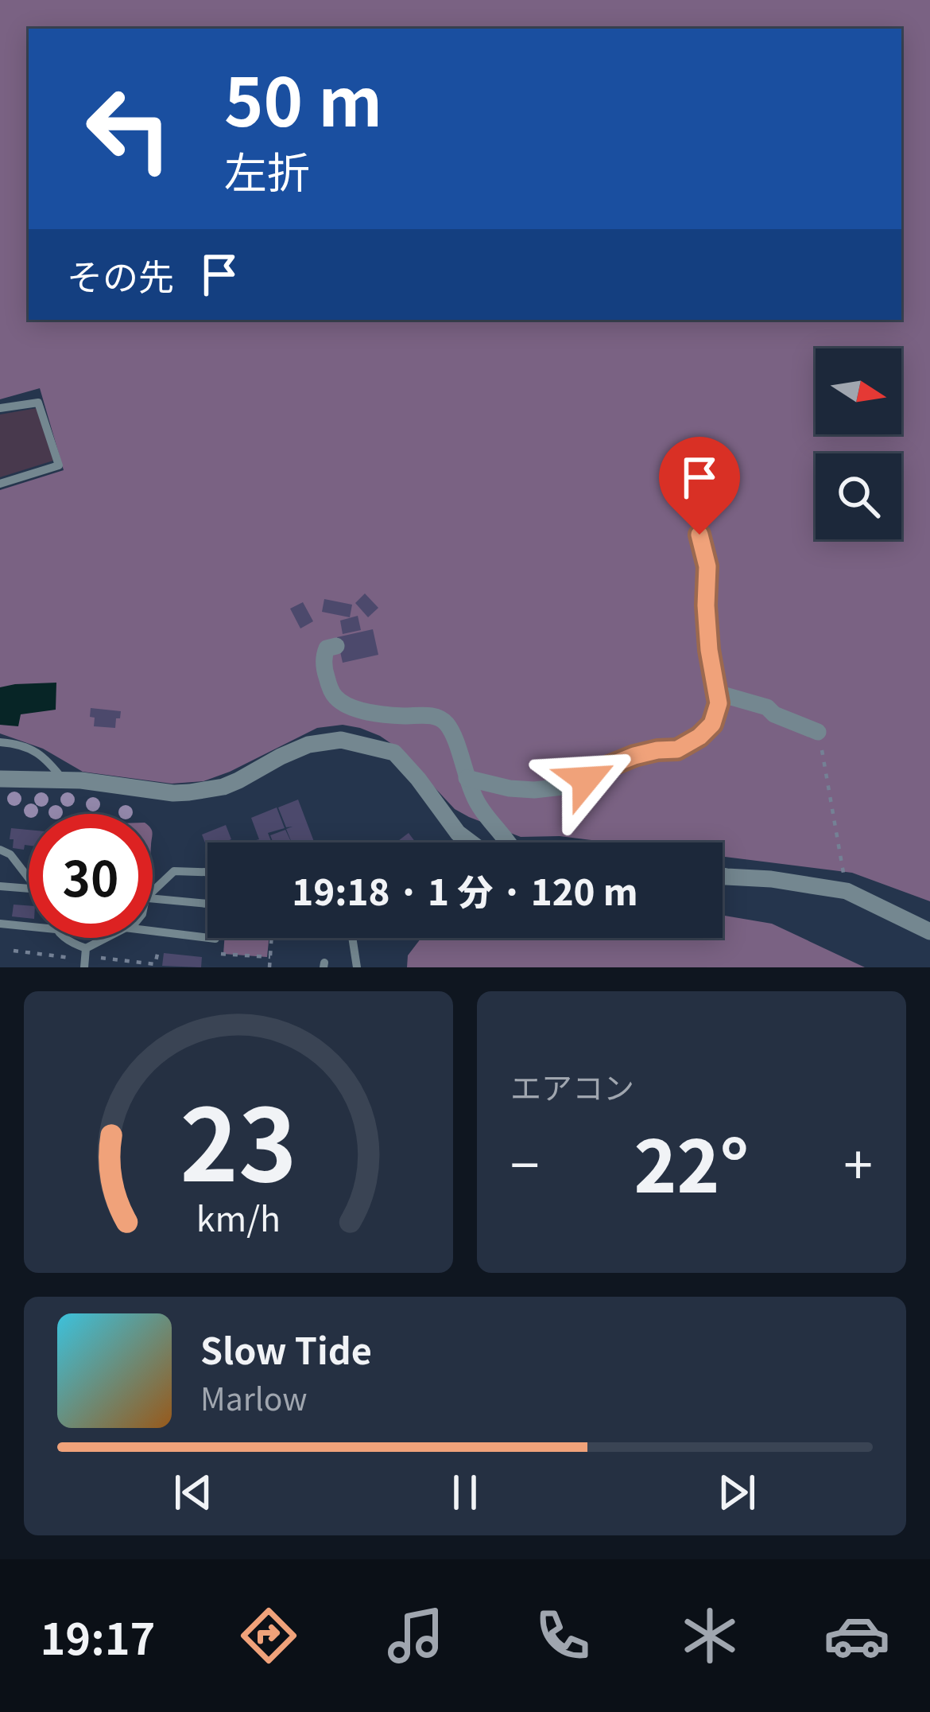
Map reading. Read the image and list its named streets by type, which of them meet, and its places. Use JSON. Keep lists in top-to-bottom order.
{
  "north": "right",
  "page": {
    "turn": ["50 m", "左折"],
    "then": "その先",
    "limit": "30",
    "trip": "19:18 · 1 分 · 120 m",
    "tile": "エアコン",
    "heat": ["−", "22°", "+"],
    "song": ["Slow Tide", "Marlow"],
    "tabs": "19:17",
    "gauge": ["23", "km/h"]
  }
}
